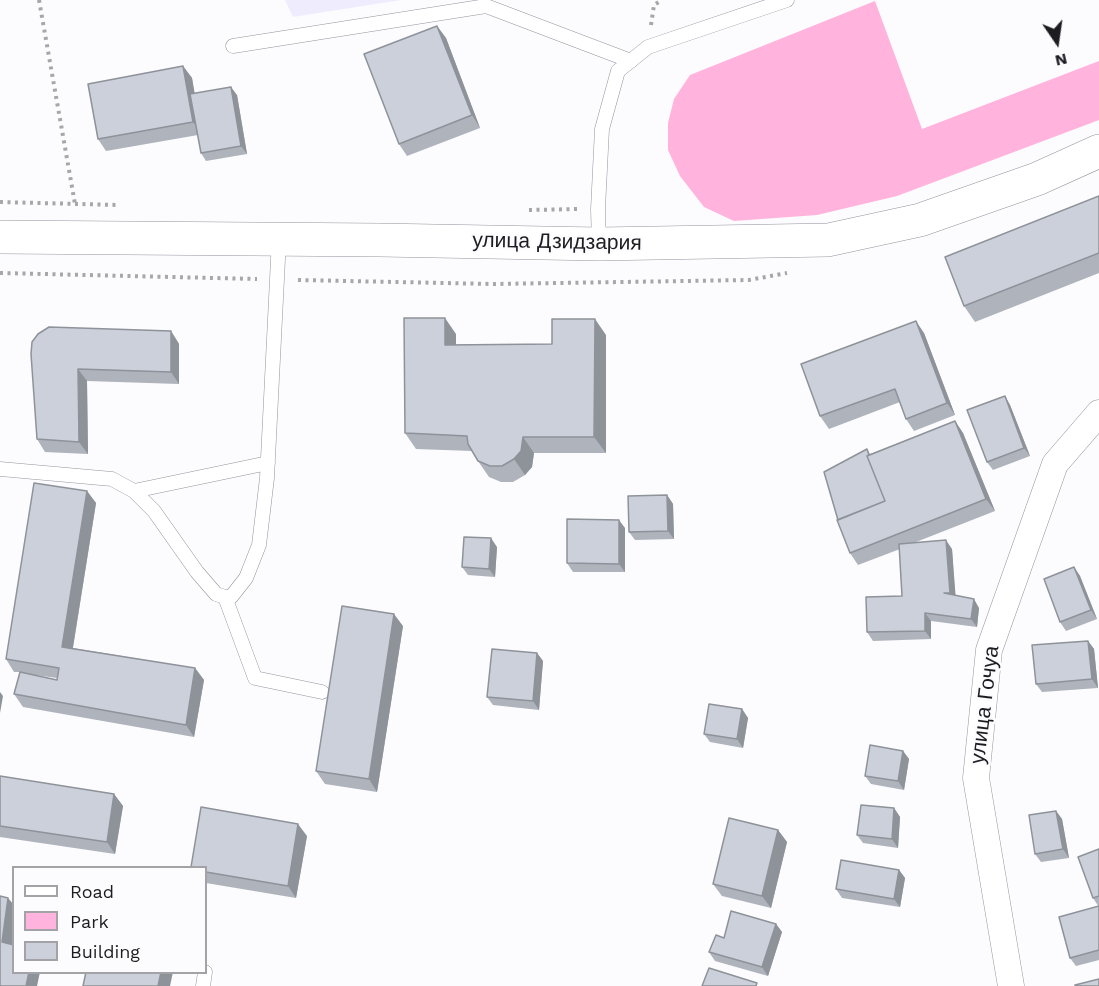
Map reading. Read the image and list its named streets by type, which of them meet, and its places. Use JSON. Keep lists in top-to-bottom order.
{
  "streets": {
    "highway": ["улица Дзидзария"],
    "street": ["улица Гочуа"]
  },
  "legend": ["Road", "Park", "Building"],
  "north": "bottom"
}
